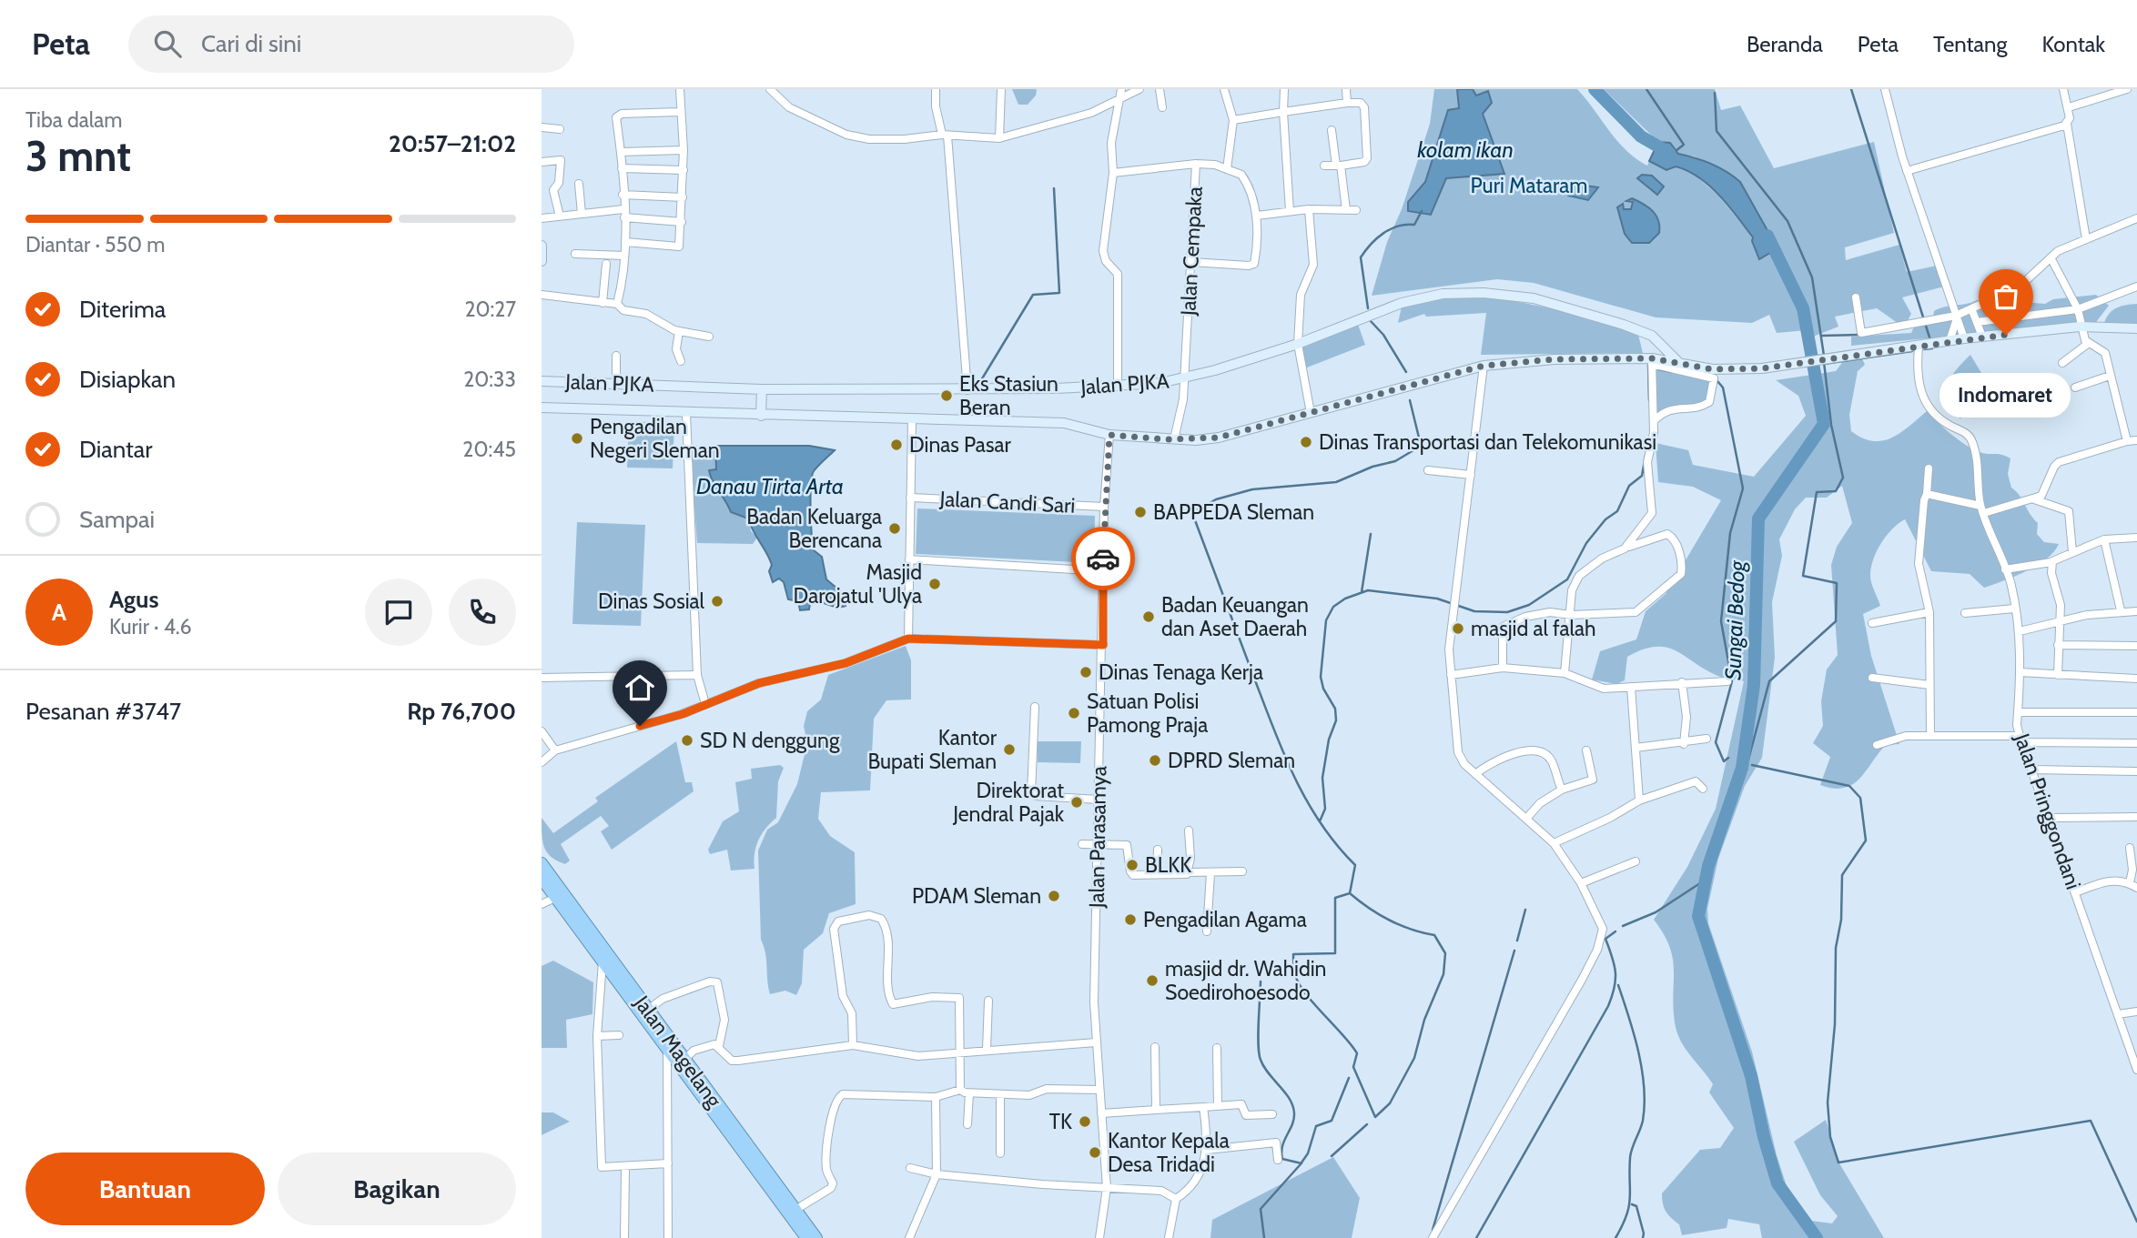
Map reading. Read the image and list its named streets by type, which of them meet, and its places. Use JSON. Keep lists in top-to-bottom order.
{
  "streets": {
    "highway": ["Jalan Magelang"],
    "main road": ["Jalan PJKA"],
    "street": [
      "Jalan Cempaka",
      "Jalan Candi Sari",
      "Jalan Pringgondani",
      "Jalan Parasamya"
    ]
  },
  "crossings": [
    ["Jalan Cempaka", "Jalan PJKA"],
    ["Jalan Candi Sari", "Jalan Parasamya"]
  ],
  "water": ["kolam ikan", "Danau Tirta Arta", "Sungai Bedog"],
  "parks": ["Puri Mataram"],
  "places": [
    "Indomaret",
    "Eks Stasiun Beran",
    "Pengadilan Negeri Sleman",
    "Dinas Transportasi dan Telekomunikasi",
    "Dinas Pasar",
    "BAPPEDA Sleman",
    "Badan Keluarga Berencana",
    "Masjid Darojatul 'Ulya",
    "Dinas Sosial",
    "Badan Keuangan dan Aset Daerah",
    "masjid al falah",
    "Dinas Tenaga Kerja",
    "Satuan Polisi Pamong Praja",
    "SD N denggung",
    "Kantor Bupati Sleman",
    "DPRD Sleman",
    "Direktorat Jendral Pajak",
    "BLKK",
    "PDAM Sleman",
    "Pengadilan Agama",
    "masjid dr. Wahidin Soedirohoesodo",
    "TK",
    "Kantor Kepala Desa Tridadi"
  ],
  "page": {
    "header": "Peta",
    "search": "Cari di sini",
    "nav": [
      "Beranda",
      "Peta",
      "Tentang",
      "Kontak"
    ],
    "heading": ["3 mnt", "Tiba dalam", "20:57–21:02"],
    "panel": [
      "Agus",
      "Kurir · 4.6",
      "Pesanan #3747",
      "Rp 76,700"
    ],
    "bar": "Diantar · 550 m",
    "list": [
      ["Diterima", "20:27"],
      ["Disiapkan", "20:33"],
      ["Diantar", "20:45"],
      "Sampai"
    ],
    "bubble": "Indomaret",
    "round": "A",
    "buttons": ["Bantuan", "Bagikan"]
  }
}
